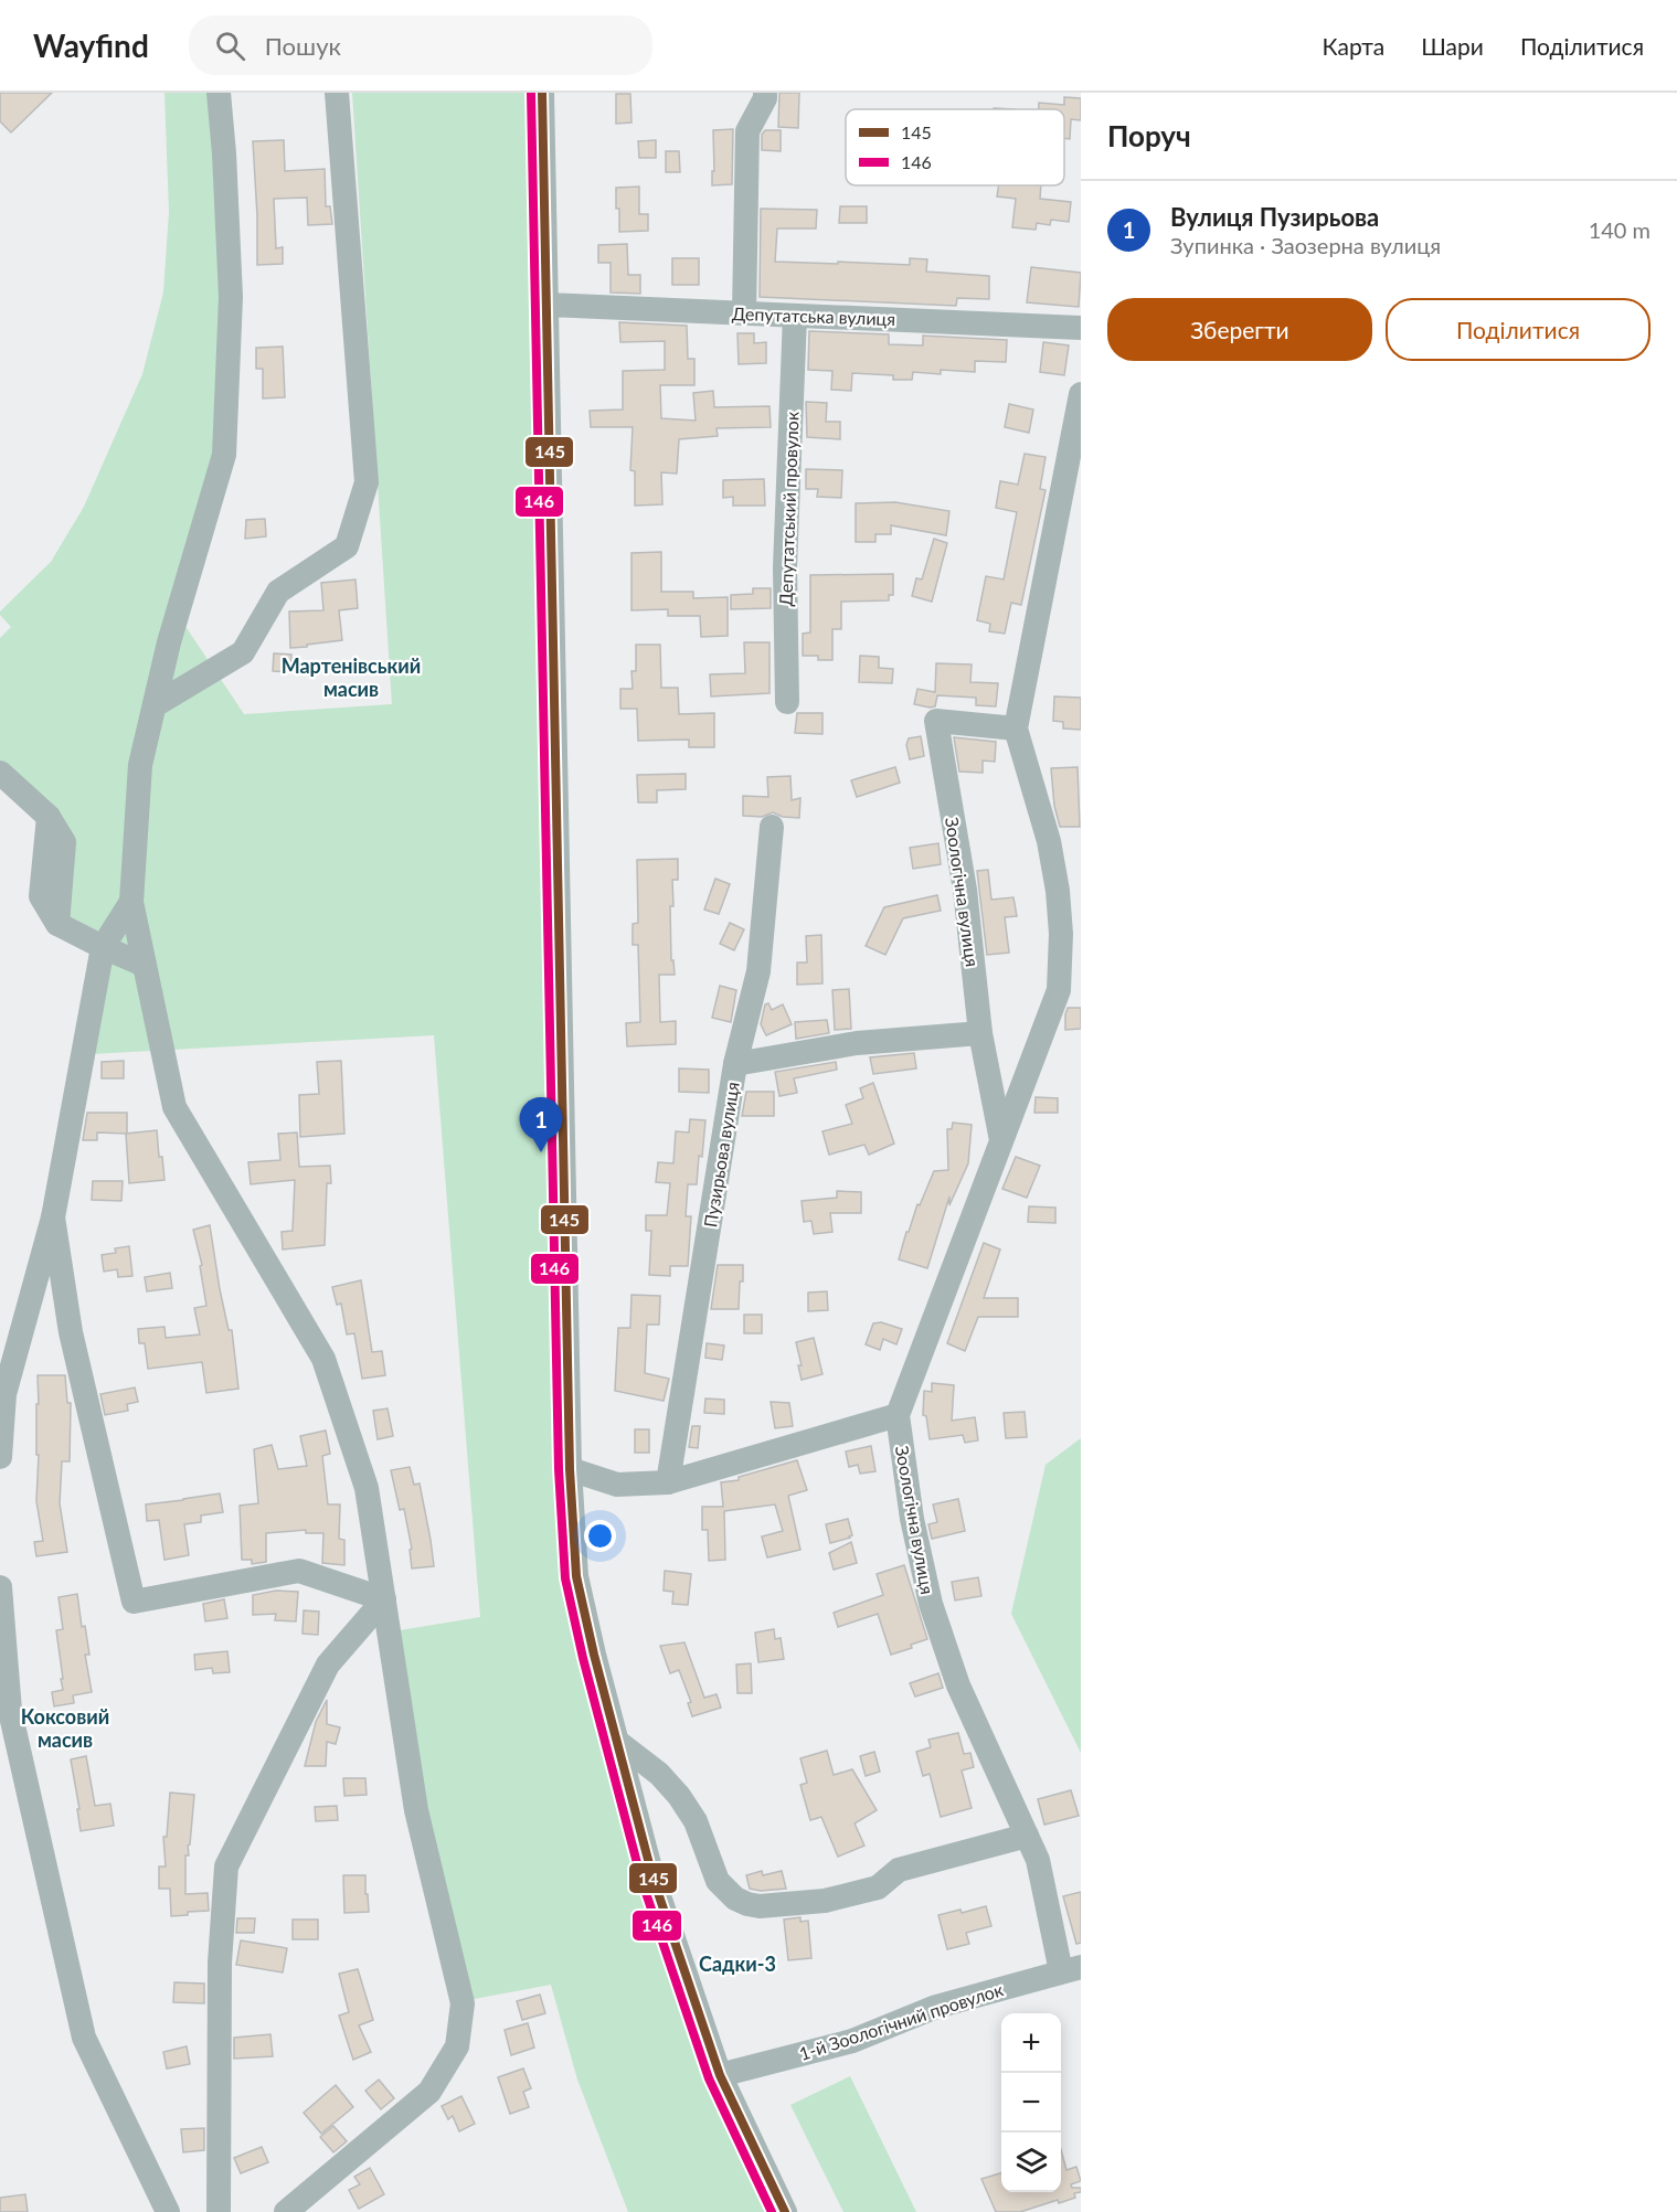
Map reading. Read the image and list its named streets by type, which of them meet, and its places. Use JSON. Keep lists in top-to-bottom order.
{
  "streets": {
    "street": [
      "Депутатська вулиця",
      "Депутатський провулок",
      "Зоологічна вулиця",
      "Пузирьова вулиця",
      "1-й Зоологічний провулок"
    ]
  },
  "crossings": [
    ["Депутатська вулиця", "Депутатський провулок"],
    ["Зоологічна вулиця", "1-й Зоологічний провулок"]
  ],
  "districts": ["Мартенівський масив", "Коксовий масив", "Садки-3"],
  "lines": ["transit line 145", "transit line 146"],
  "legend": ["145", "146"],
  "page": {
    "header": "Wayfind",
    "search": "Пошук",
    "nav": ["Карта", "Шари", "Поділитися"],
    "heading": "Поруч",
    "list": [
      {
        "mark": "1",
        "name": "Вулиця Пузирьова",
        "note": "Зупинка · Заозерна вулиця",
        "value": "140 m"
      }
    ],
    "buttons": ["Зберегти", "Поділитися"],
    "pins": "1",
    "map_buttons": ["+", "−"]
  }
}
